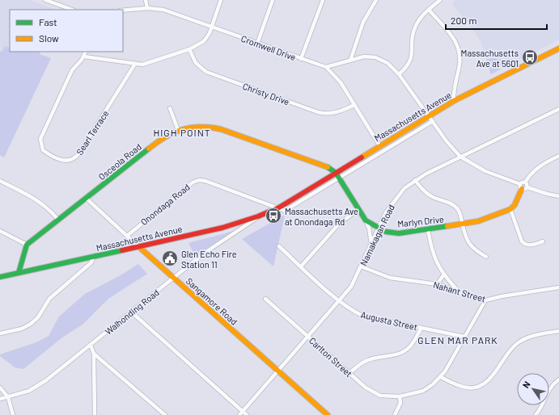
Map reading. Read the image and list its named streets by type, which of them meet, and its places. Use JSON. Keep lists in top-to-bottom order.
{
  "streets": {
    "street": [
      "Cromwell Drive",
      "Christy Drive",
      "Massachusetts Avenue",
      "Searl Terrace",
      "Osceola Road",
      "Onondaga Road",
      "Marlyn Drive",
      "Namakagan Road",
      "Nahant Street",
      "Sangamore Road",
      "Walhonding Road",
      "Augusta Street",
      "Carlton Street"
    ]
  },
  "crossings": [
    ["Cromwell Drive", "Christy Drive"],
    ["Cromwell Drive", "Massachusetts Avenue"],
    ["Massachusetts Avenue", "Osceola Road"],
    ["Massachusetts Avenue", "Onondaga Road"],
    ["Massachusetts Avenue", "Marlyn Drive"],
    ["Massachusetts Avenue", "Sangamore Road"],
    ["Massachusetts Avenue", "Walhonding Road"],
    ["Osceola Road", "Marlyn Drive"],
    ["Osceola Road", "Sangamore Road"],
    ["Onondaga Road", "Sangamore Road"],
    ["Marlyn Drive", "Namakagan Road"],
    ["Namakagan Road", "Nahant Street"],
    ["Namakagan Road", "Sangamore Road"],
    ["Namakagan Road", "Augusta Street"],
    ["Namakagan Road", "Carlton Street"],
    ["Sangamore Road", "Walhonding Road"]
  ],
  "districts": ["HIGH POINT", "GLEN MAR PARK"],
  "places": {
    "bus stop": ["Massachusetts Ave at 5601", "Massachusetts Ave at Onondaga Rd"],
    "public building": ["Glen Echo Fire Station 11"]
  },
  "legend": ["Fast", "Slow"],
  "scale_bar": "200 m",
  "north": "top left"
}
